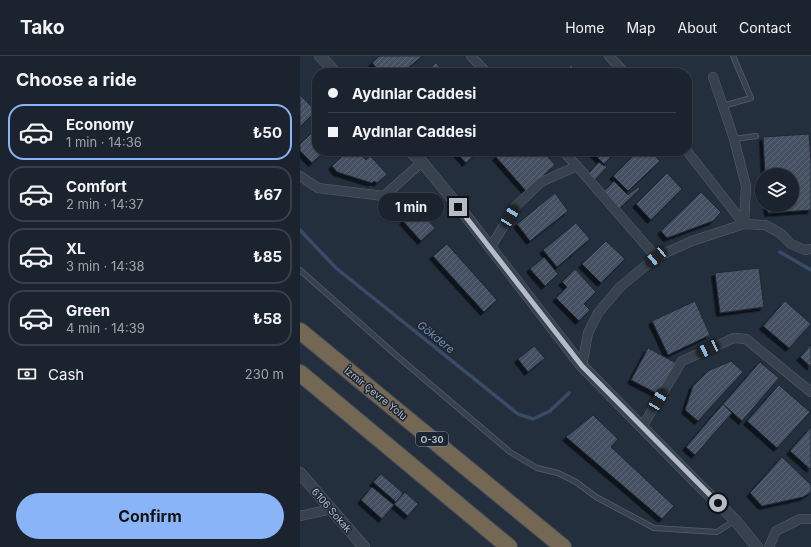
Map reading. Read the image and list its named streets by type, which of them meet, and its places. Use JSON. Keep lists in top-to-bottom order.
{
  "streets": {
    "highway": ["İzmir Çevre Yolu", "O-30"],
    "street": ["6106 Sokak"]
  },
  "water": ["Gökdere"],
  "page": {
    "header": "Tako",
    "nav": [
      "Home",
      "Map",
      "About",
      "Contact"
    ],
    "heading": "Choose a ride",
    "banner": ["Aydınlar Caddesi", "Aydınlar Caddesi"],
    "list": [
      {
        "name": "Economy",
        "note": "1 min · 14:36",
        "value": "₺50"
      },
      {
        "name": "Comfort",
        "note": "2 min · 14:37",
        "value": "₺67"
      },
      {
        "name": "XL",
        "note": "3 min · 14:38",
        "value": "₺85"
      },
      {
        "name": "Green",
        "note": "4 min · 14:39",
        "value": "₺58"
      }
    ],
    "bubble": "1 min",
    "pay": ["Cash", "230 m"],
    "buttons": "Confirm"
  }
}
